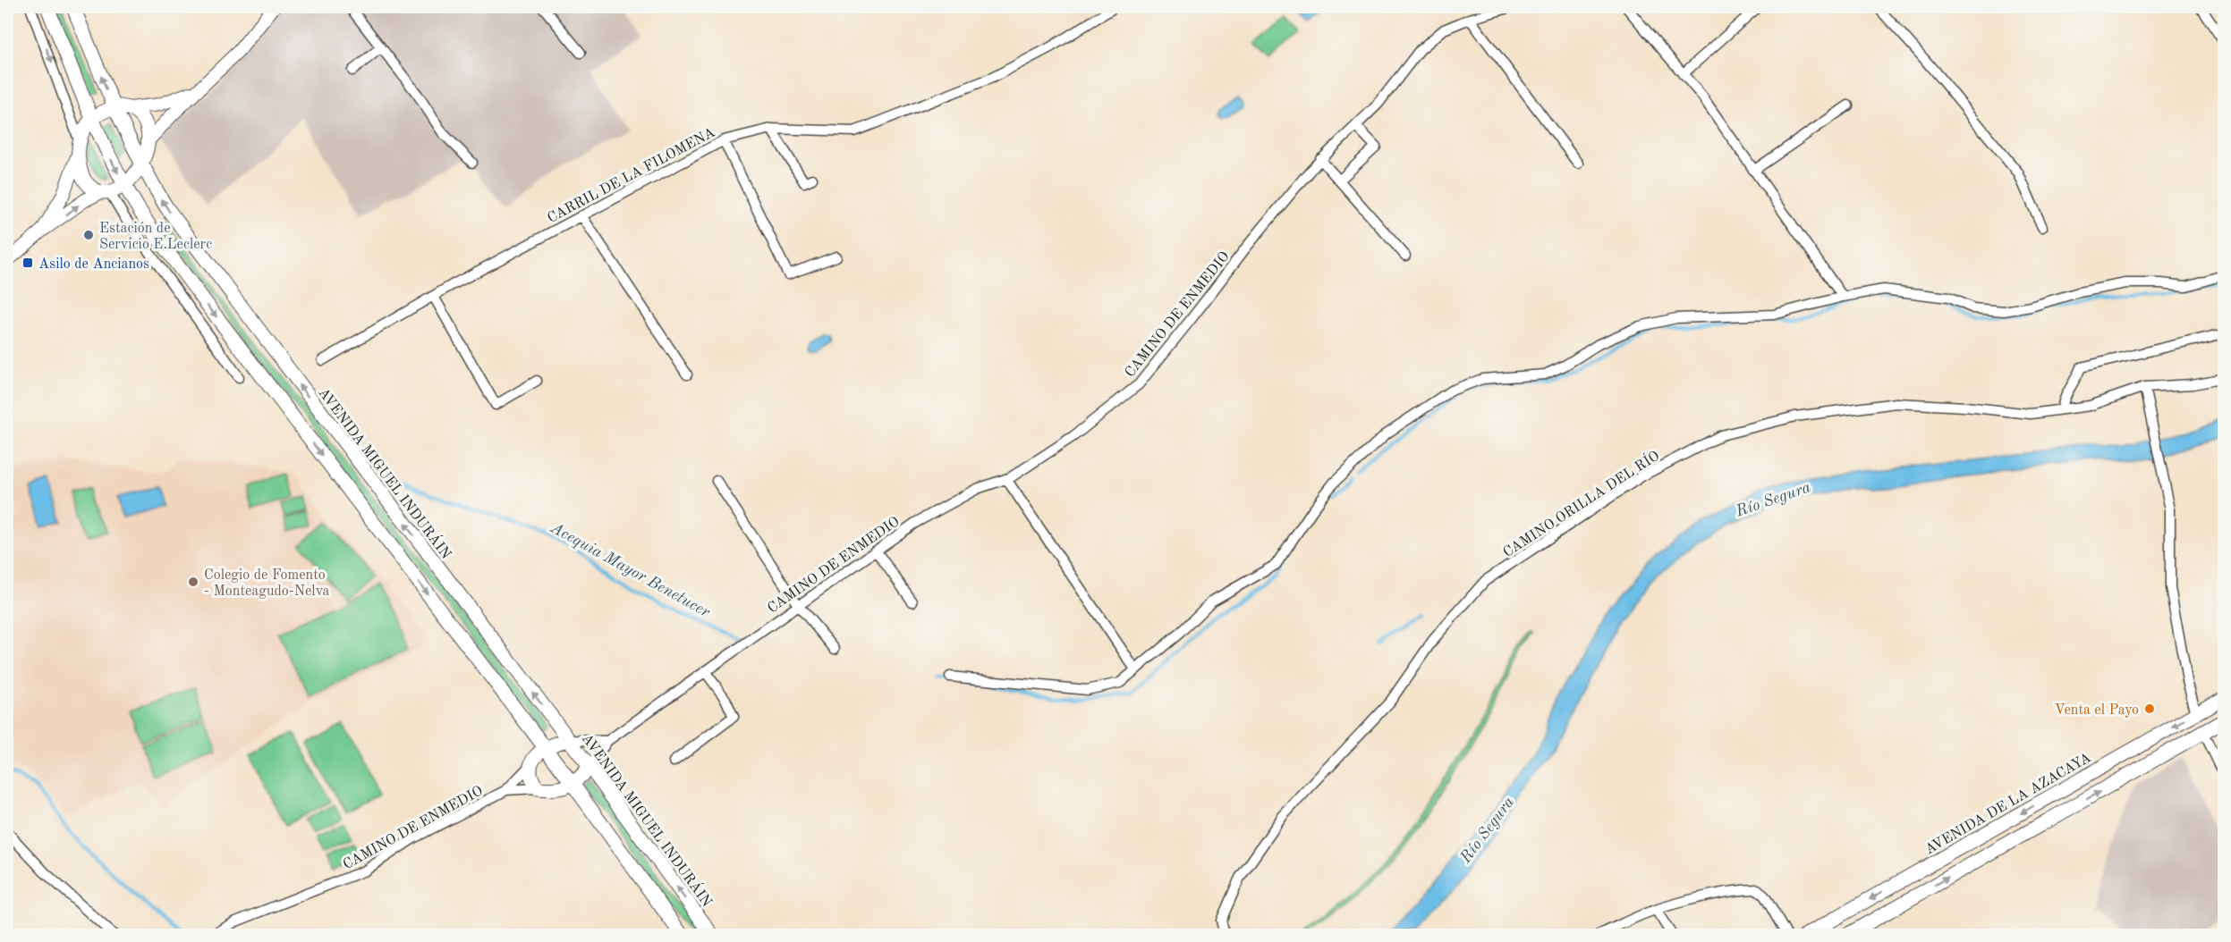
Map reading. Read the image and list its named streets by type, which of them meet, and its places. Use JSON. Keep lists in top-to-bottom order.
{
  "streets": {
    "main road": ["AVENIDA MIGUEL INDURÁIN", "AVENIDA DE LA AZACAYA"],
    "street": ["CARRIL DE LA FILOMENA", "CAMINO DE ENMEDIO", "CAMINO ORILLA DEL RÍO"]
  },
  "crossings": [
    ["CAMINO DE ENMEDIO", "AVENIDA MIGUEL INDURÁIN"]
  ],
  "water": ["Río Segura", "Acequia Mayor Benetucer"],
  "places": {
    "other": ["Estación de Servicio E.Leclerc", "Colegio de Fomento - Monteagudo-Nelva", "Venta el Payo"],
    "transit": ["Asilo de Ancianos"]
  }
}
